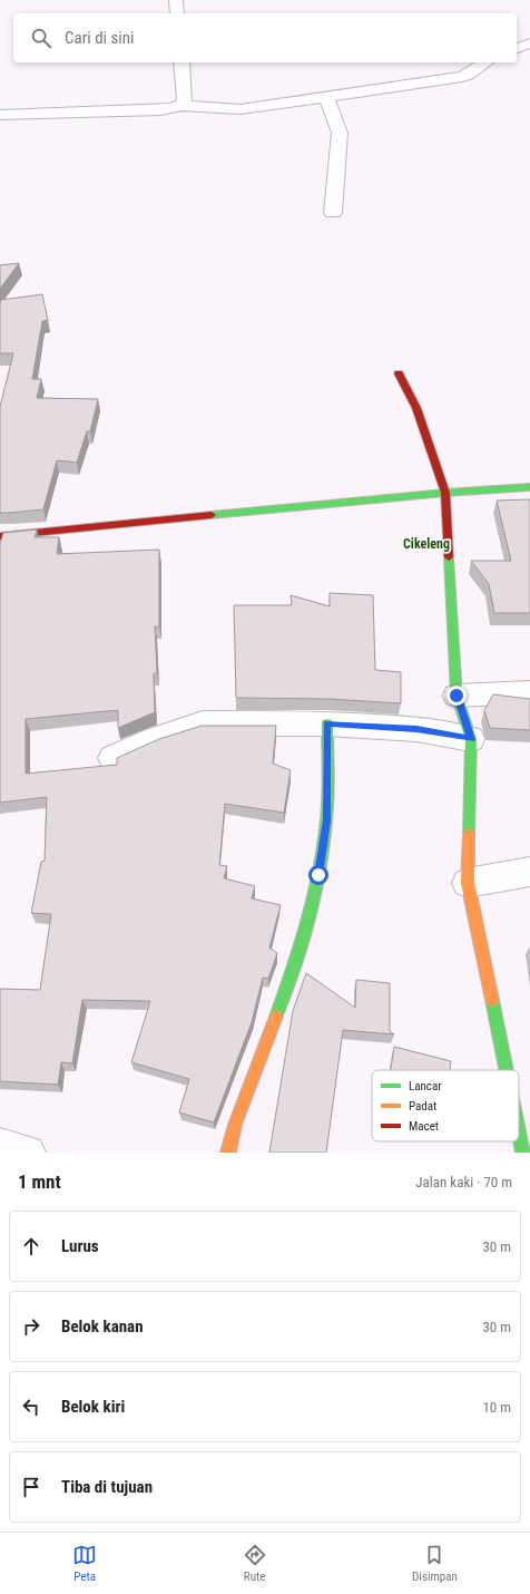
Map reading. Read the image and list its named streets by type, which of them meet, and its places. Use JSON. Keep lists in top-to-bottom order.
{
  "districts": ["Cikeleng"],
  "legend": ["Lancar", "Padat", "Macet"],
  "page": {
    "search": "Cari di sini",
    "heading": ["1 mnt", "Jalan kaki · 70 m"],
    "list": [
      ["Lurus", "30 m"],
      ["Belok kanan", "30 m"],
      ["Belok kiri", "10 m"],
      "Tiba di tujuan"
    ],
    "nav": ["Peta", "Rute", "Disimpan"]
  }
}
